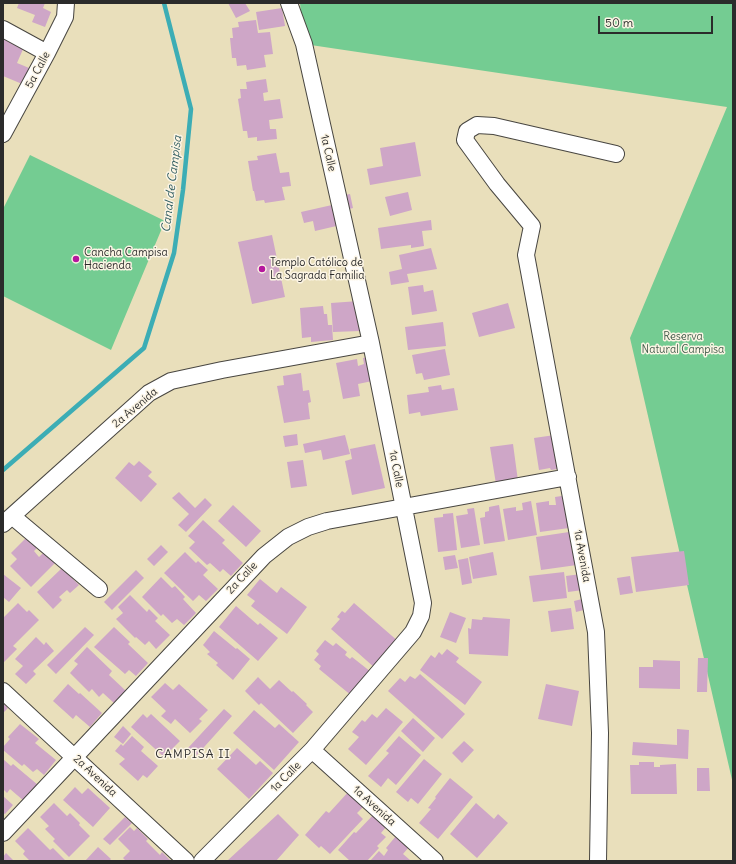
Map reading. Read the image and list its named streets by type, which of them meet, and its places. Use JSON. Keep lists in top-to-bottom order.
{
  "streets": {
    "street": [
      "5a Calle",
      "1a Calle",
      "2a Avenida",
      "1a Avenida",
      "2a Calle"
    ]
  },
  "crossings": [
    ["1a Calle", "2a Avenida"],
    ["1a Calle", "1a Avenida"],
    ["1a Calle", "2a Calle"],
    ["2a Avenida", "2a Calle"],
    ["1a Avenida", "2a Calle"]
  ],
  "districts": ["CAMPISA II"],
  "water": ["Canal de Campisa"],
  "parks": ["Reserva Natural Campisa"],
  "places": ["Cancha Campisa Hacienda", "Templo Católico de La Sagrada Familia"],
  "scale_bar": "50 m"
}
